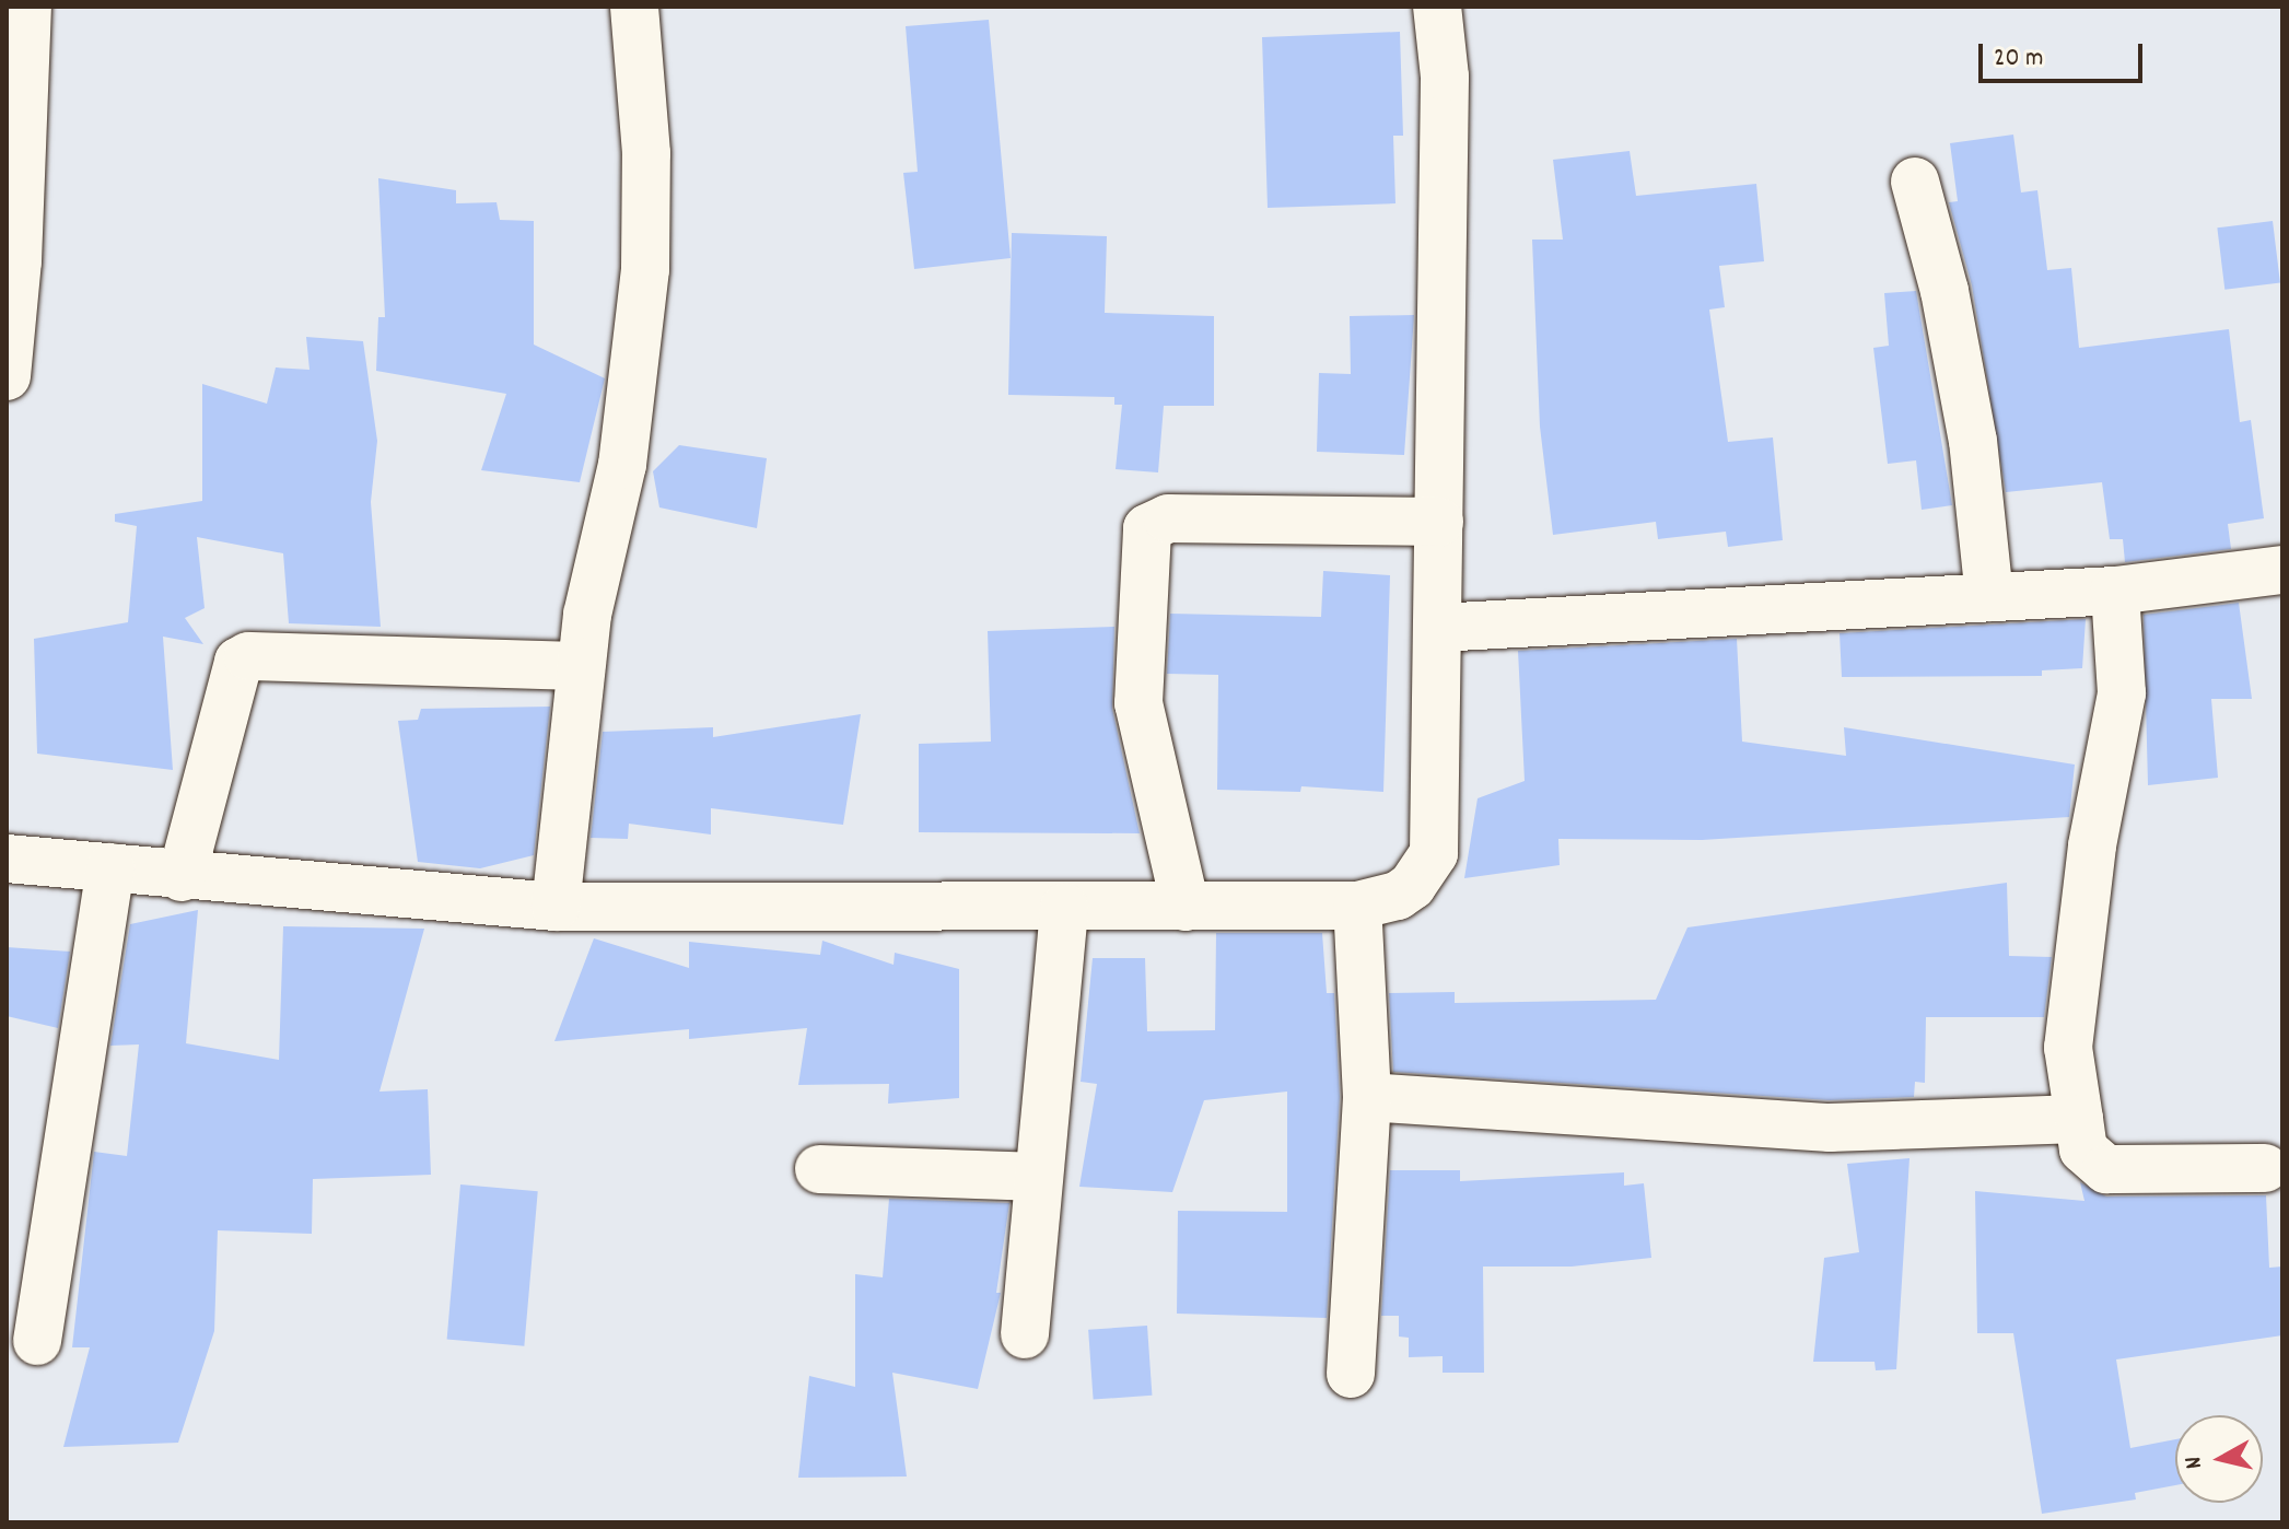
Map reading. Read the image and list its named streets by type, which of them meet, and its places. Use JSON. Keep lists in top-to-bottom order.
{
  "scale_bar": "20 m",
  "north": "left"
}
